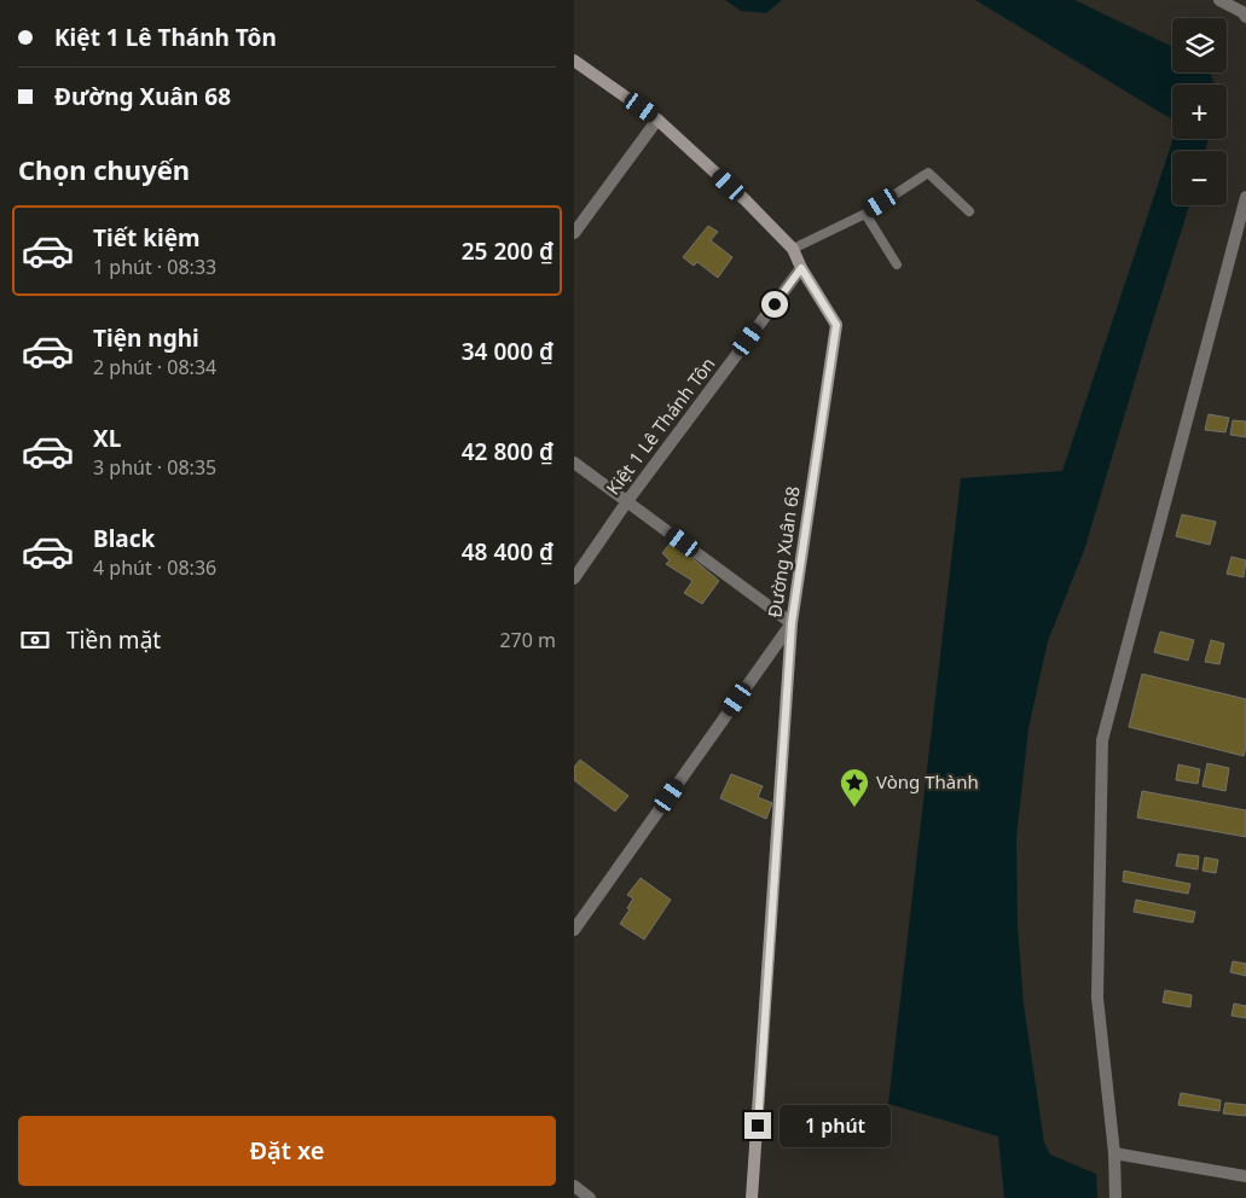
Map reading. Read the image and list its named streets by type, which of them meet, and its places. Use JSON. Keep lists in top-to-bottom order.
{
  "streets": {
    "street": ["Kiệt 1 Lê Thánh Tôn", "Đường Xuân 68"]
  },
  "crossings": [
    ["Kiệt 1 Lê Thánh Tôn", "Đường Xuân 68"]
  ],
  "places": {
    "place": ["Vòng Thành"]
  },
  "page": {
    "banner": ["Kiệt 1 Lê Thánh Tôn", "Đường Xuân 68"],
    "map_buttons": ["+", "−"],
    "heading": "Chọn chuyến",
    "list": [
      {
        "name": "Tiết kiệm",
        "note": "1 phút · 08:33",
        "value": "25 200 ₫"
      },
      {
        "name": "Tiện nghi",
        "note": "2 phút · 08:34",
        "value": "34 000 ₫"
      },
      {
        "name": "XL",
        "note": "3 phút · 08:35",
        "value": "42 800 ₫"
      },
      {
        "name": "Black",
        "note": "4 phút · 08:36",
        "value": "48 400 ₫"
      }
    ],
    "pay": ["Tiền mặt", "270 m"],
    "buttons": "Đặt xe",
    "bubble": "1 phút"
  }
}
